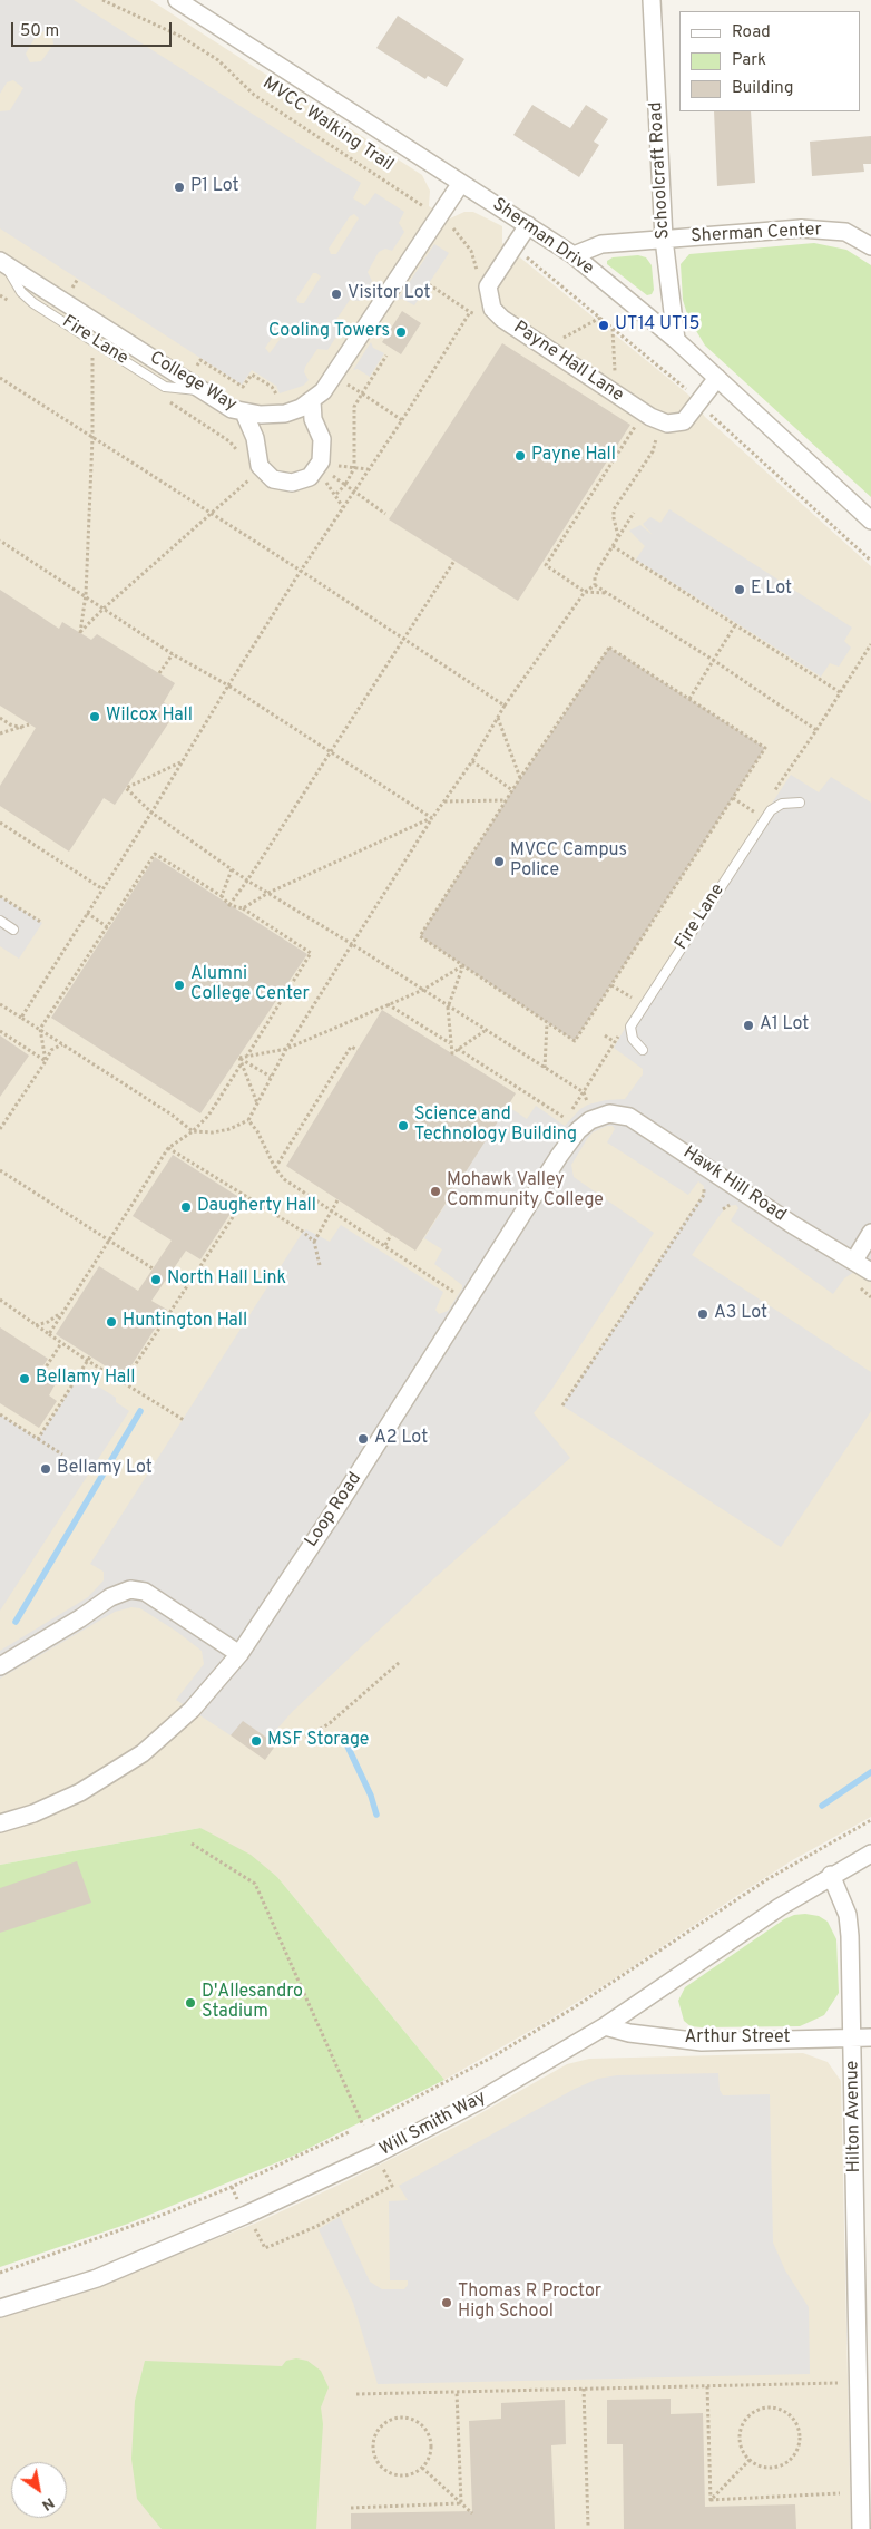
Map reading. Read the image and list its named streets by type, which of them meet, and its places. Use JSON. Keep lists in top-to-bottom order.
{
  "streets": {
    "street": [
      "Schoolcraft Road",
      "Sherman Center",
      "Sherman Drive",
      "Payne Hall Lane",
      "College Way",
      "Hawk Hill Road",
      "Loop Road",
      "Arthur Street",
      "Hilton Avenue",
      "Will Smith Way"
    ],
    "lane": ["Fire Lane"],
    "path": ["MVCC Walking Trail"]
  },
  "crossings": [
    ["Schoolcraft Road", "Sherman Center"],
    ["Schoolcraft Road", "Sherman Drive"],
    ["Sherman Center", "Sherman Drive"],
    ["Sherman Drive", "Payne Hall Lane"],
    ["Sherman Drive", "College Way"],
    ["Hawk Hill Road", "Loop Road"],
    ["Arthur Street", "Hilton Avenue"],
    ["Arthur Street", "Will Smith Way"],
    ["Hilton Avenue", "Will Smith Way"]
  ],
  "places": [
    "P1 Lot",
    "Visitor Lot",
    "UT14 UT15",
    "Cooling Towers",
    "Payne Hall",
    "E Lot",
    "Wilcox Hall",
    "MVCC Campus Police",
    "Alumni College Center",
    "A1 Lot",
    "Science and Technology Building",
    "Mohawk Valley Community College",
    "Daugherty Hall",
    "North Hall Link",
    "A3 Lot",
    "Huntington Hall",
    "Bellamy Hall",
    "A2 Lot",
    "Bellamy Lot",
    "MSF Storage",
    "D'Allesandro Stadium",
    "Thomas R Proctor High School"
  ],
  "legend": ["Road", "Park", "Building"],
  "scale_bar": "50 m",
  "north": "bottom right"
}
